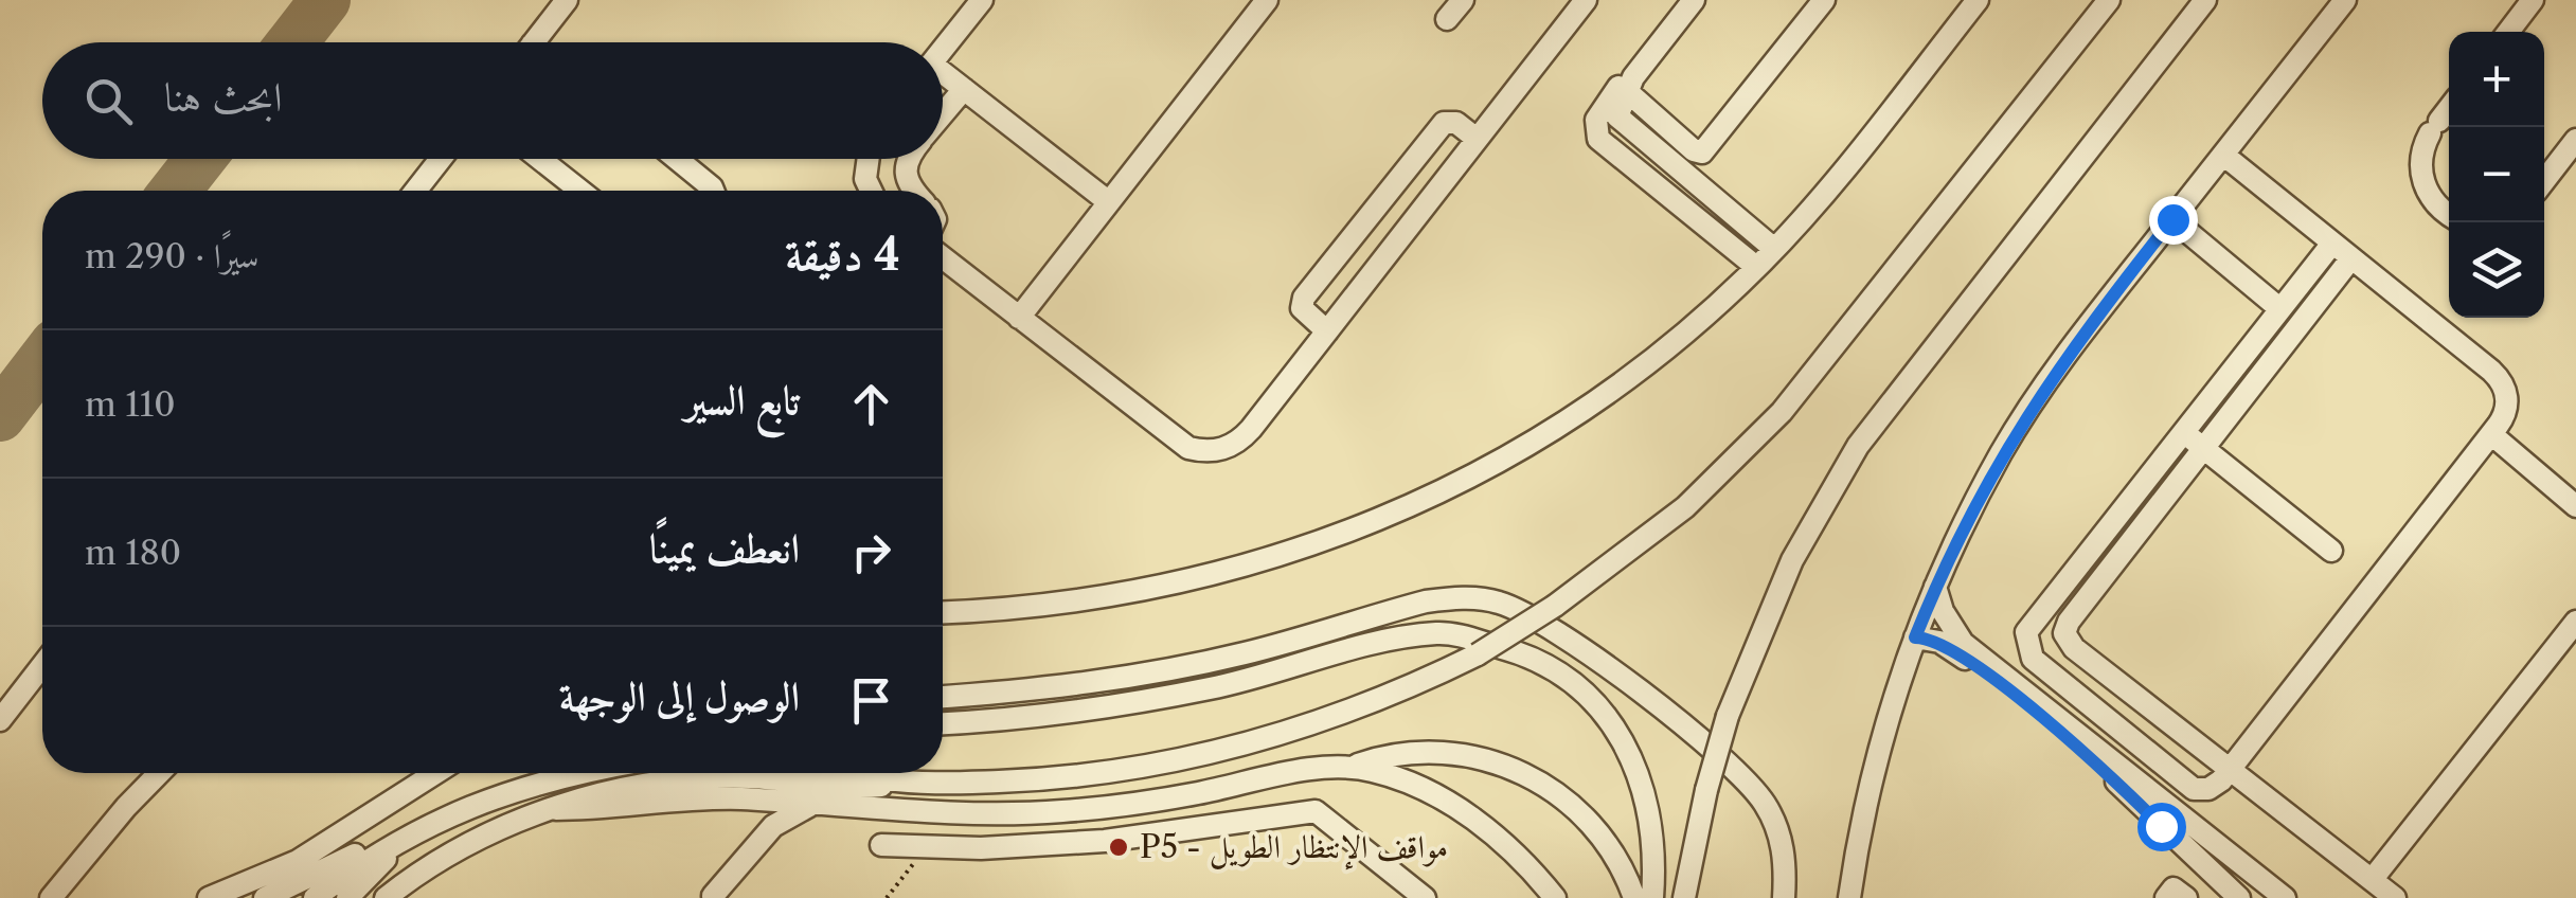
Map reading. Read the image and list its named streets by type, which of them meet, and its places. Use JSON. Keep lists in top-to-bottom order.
{
  "places": ["P5 - مواقف الإنتظار الطويل"],
  "page": {
    "map_buttons": ["+", "−"],
    "search": "ابحث هنا",
    "heading": ["4 دقيقة", "سيرًا · 290 m"],
    "list": [
      ["تابع السير", "110 m"],
      ["انعطف يمينًا", "180 m"],
      "الوصول إلى الوجهة"
    ]
  }
}
